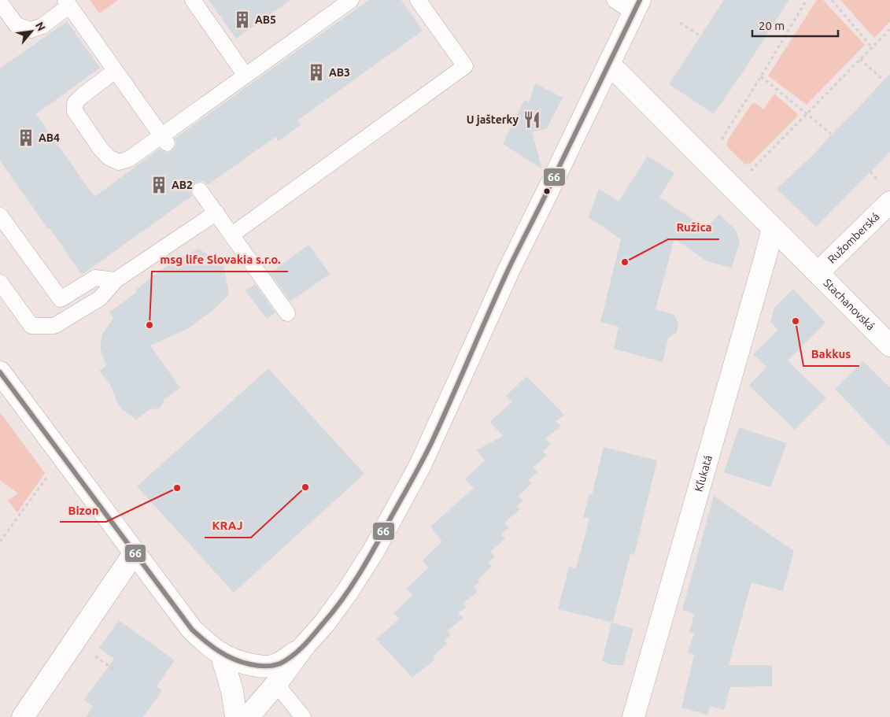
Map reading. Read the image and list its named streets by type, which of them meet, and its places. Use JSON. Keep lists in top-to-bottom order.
{
  "streets": {
    "street": ["Ružomberská", "Stachanovská", "Kľukatá"]
  },
  "crossings": [
    ["Ružomberská", "Stachanovská"],
    ["Stachanovská", "Kľukatá"]
  ],
  "places": {
    "building": [
      "AB5",
      "AB3",
      "AB4",
      "AB2"
    ],
    "restaurant": ["U jašterky"],
    "other": [
      "Ružica",
      "Bakkus",
      "msg life Slovakia s.r.o.",
      "KRAJ",
      "Bizon"
    ]
  },
  "lines": ["transit line 66"],
  "scale_bar": "20 m",
  "north": "top right"
}
